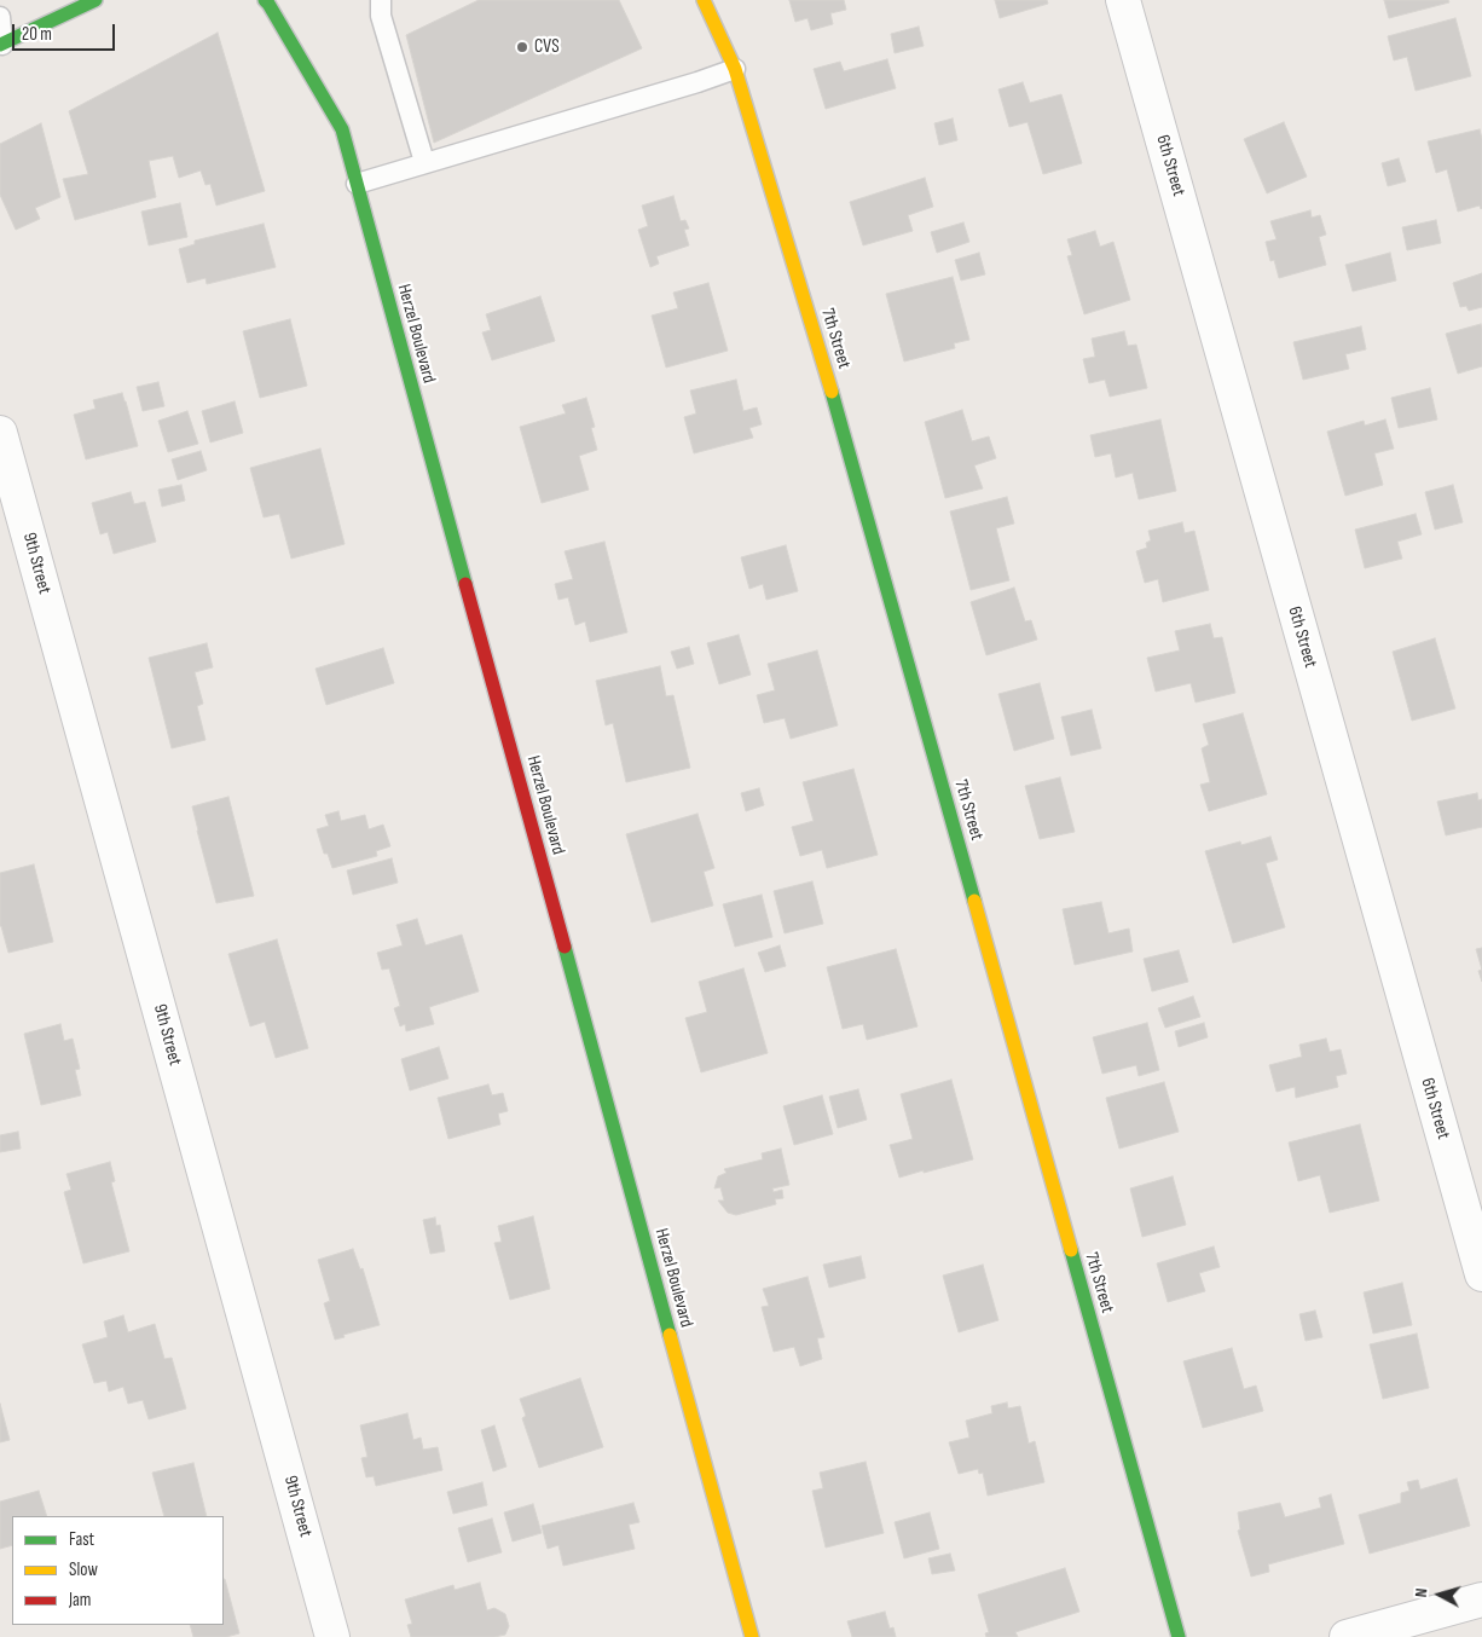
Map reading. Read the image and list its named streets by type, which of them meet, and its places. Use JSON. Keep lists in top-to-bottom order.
{
  "streets": {
    "street": [
      "6th Street",
      "Herzel Boulevard",
      "7th Street",
      "9th Street"
    ]
  },
  "places": ["CVS"],
  "legend": ["Fast", "Slow", "Jam"],
  "scale_bar": "20 m",
  "north": "left"
}
